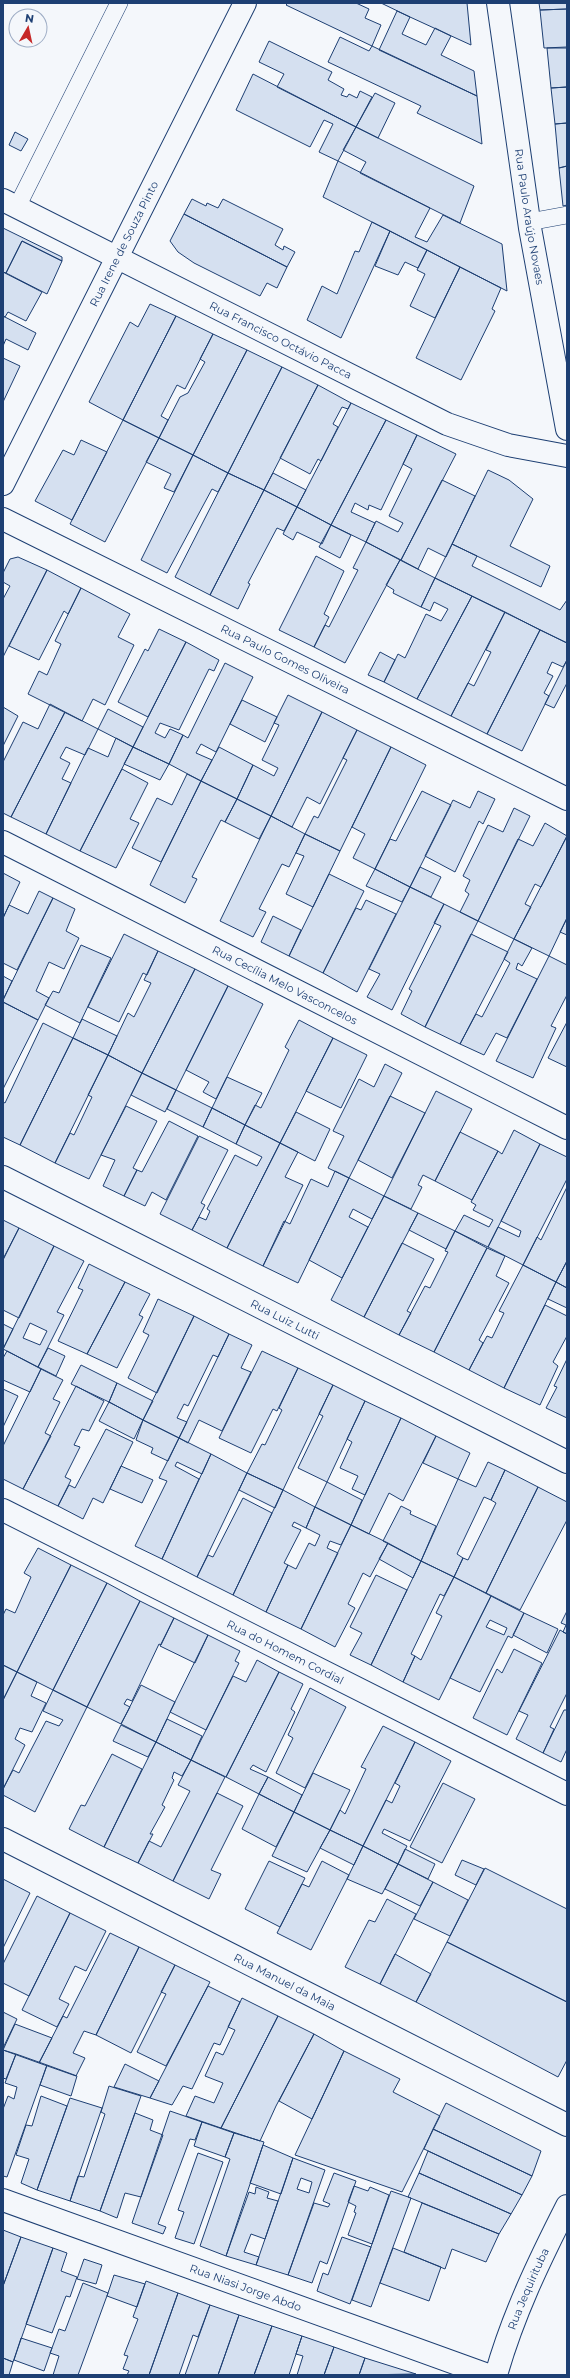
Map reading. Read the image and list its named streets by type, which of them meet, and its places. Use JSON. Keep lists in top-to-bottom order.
{
  "streets": {
    "street": [
      "Rua Paulo Araújo Novaes",
      "Rua Irene de Souza Pinto",
      "Rua Francisco Octávio Pacca",
      "Rua Paulo Gomes Oliveira",
      "Rua Cecília Melo Vasconcelos",
      "Rua Luiz Lutti",
      "Rua do Homem Cordial",
      "Rua Manuel da Maia",
      "Rua Niasi Jorge Abdo",
      "Rua Jequirituba"
    ]
  },
  "crossings": [
    ["Rua Irene de Souza Pinto", "Rua Francisco Octávio Pacca"]
  ],
  "north": "top"
}
